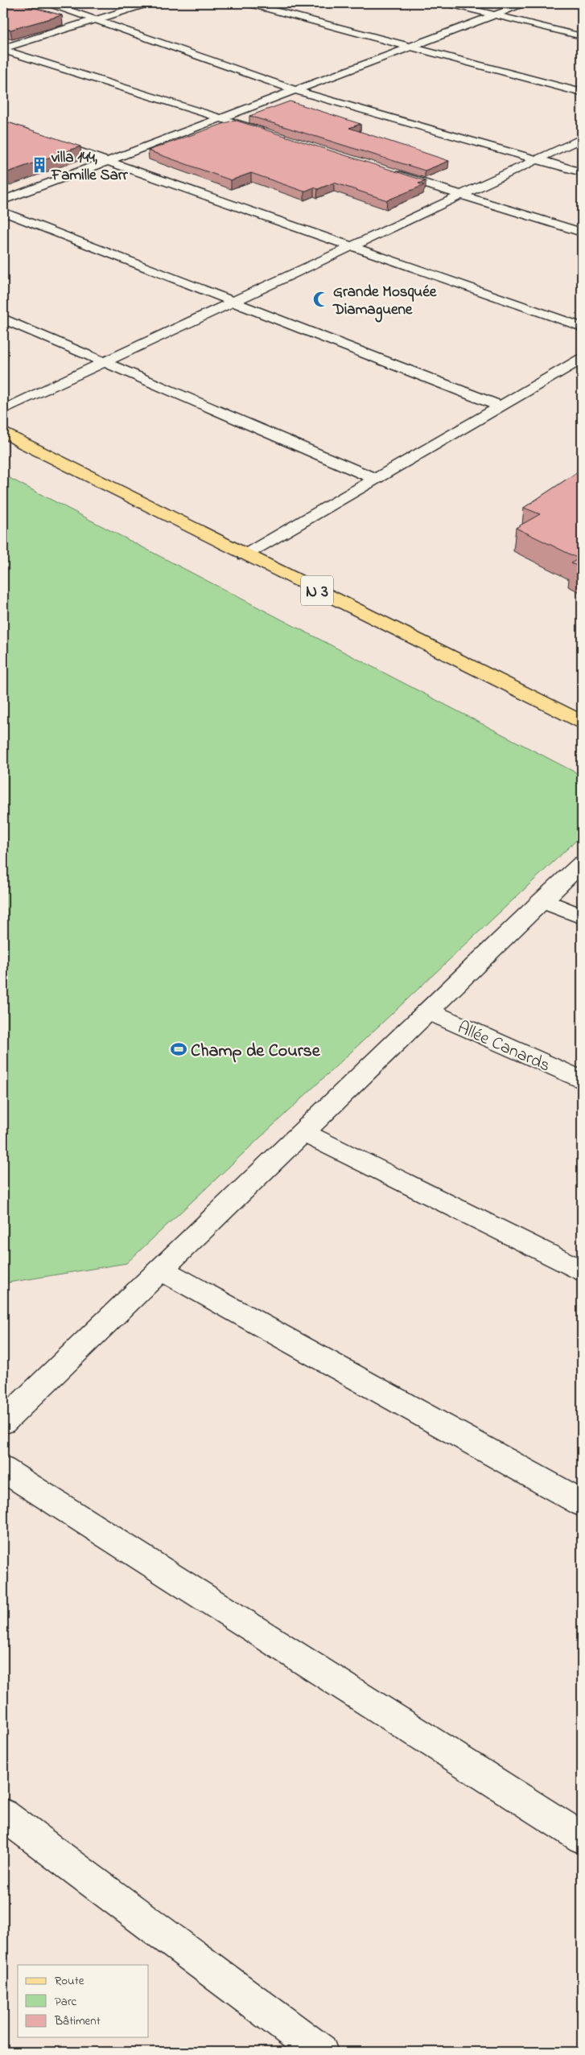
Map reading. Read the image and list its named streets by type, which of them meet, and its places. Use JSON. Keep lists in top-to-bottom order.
{
  "streets": {
    "main road": ["N 3"],
    "street": ["Allée Canards"]
  },
  "places": {
    "building": ["villa 144, Famille Sarr"],
    "mosque": ["Grande Mosquée Diamaguene"],
    "sports": ["Champ de Course"]
  },
  "legend": ["Route", "Parc", "Bâtiment"]
}
